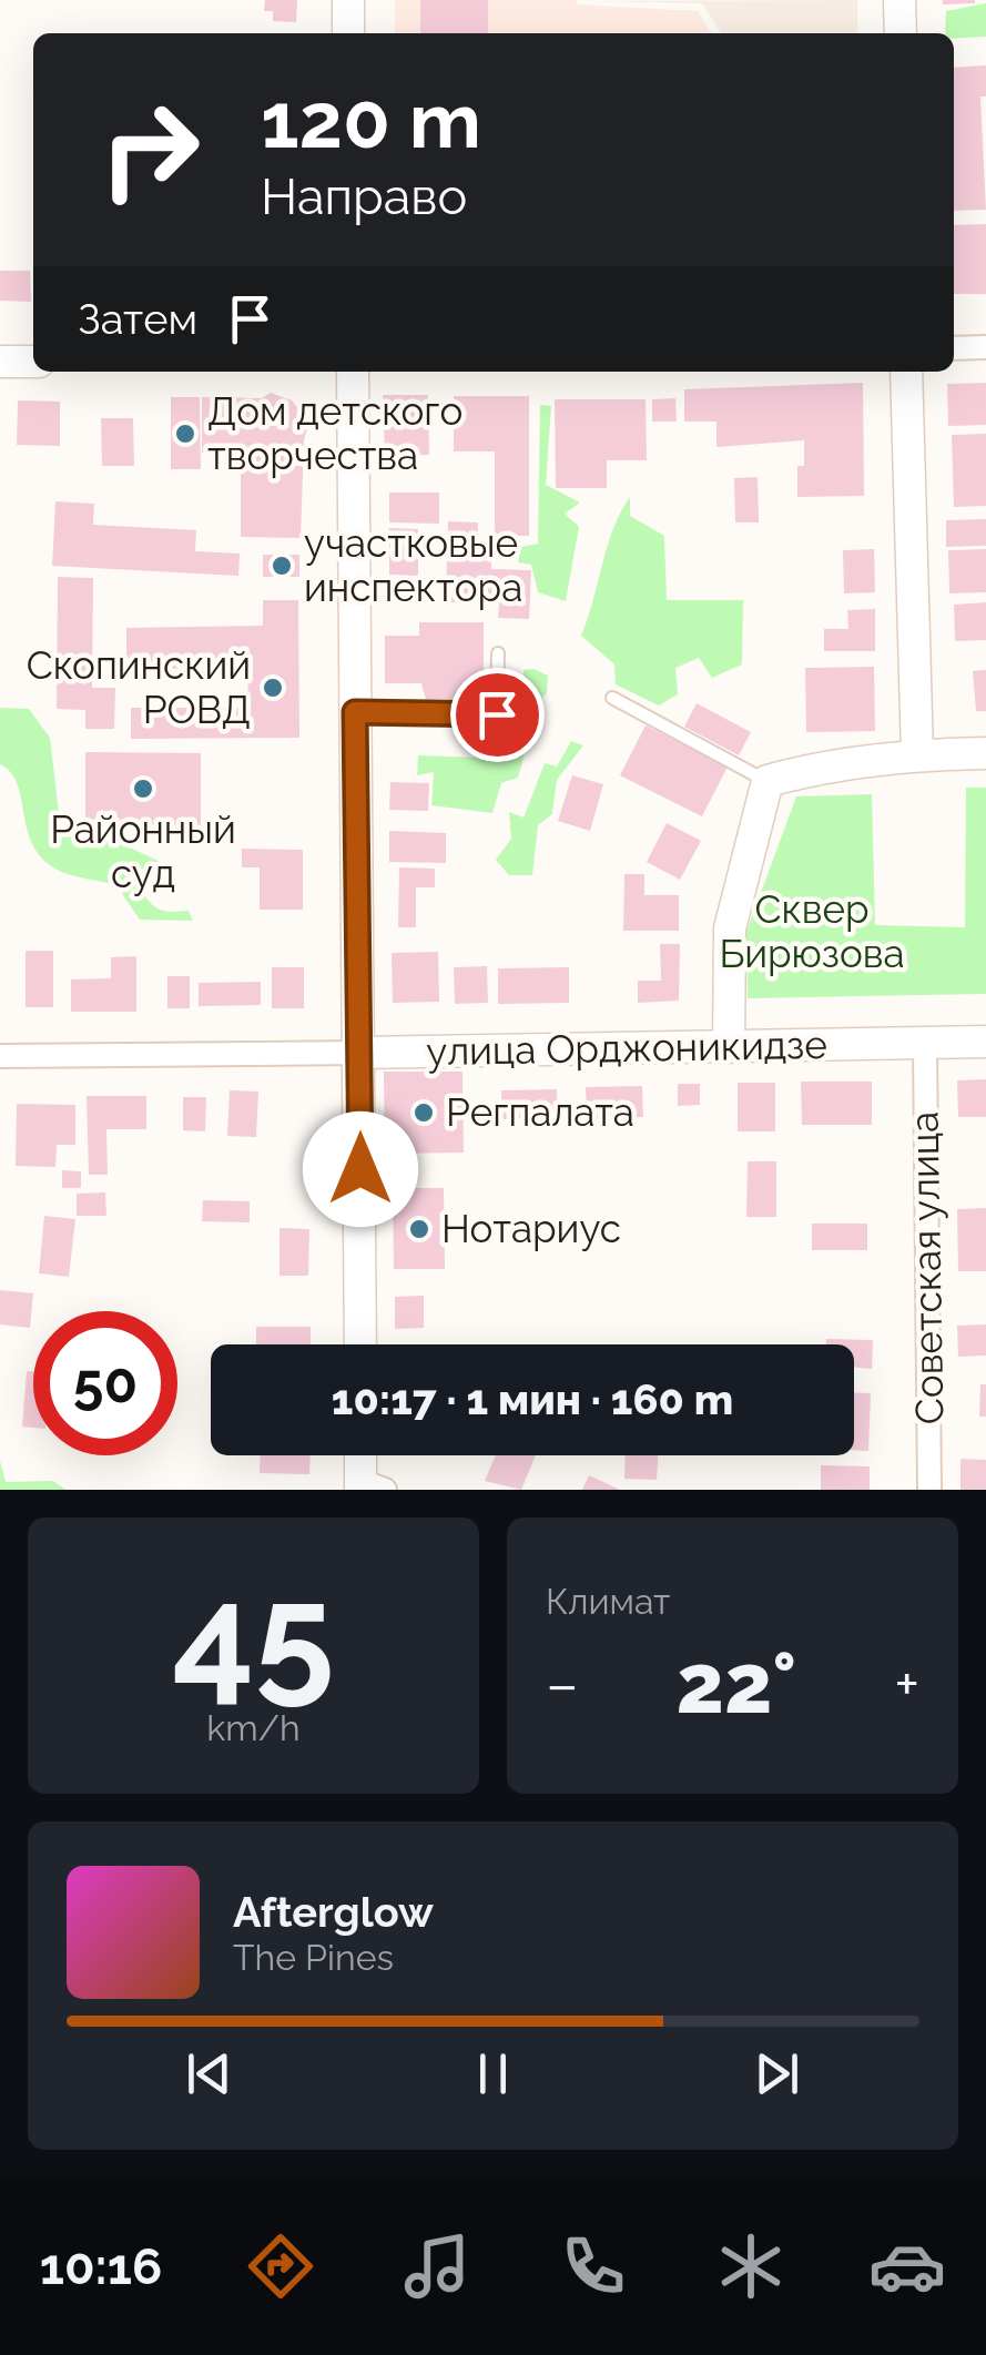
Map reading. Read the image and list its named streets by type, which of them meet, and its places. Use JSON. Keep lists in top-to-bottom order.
{
  "streets": {
    "street": ["улица Орджоникидзе", "Советская улица"]
  },
  "crossings": [
    ["улица Орджоникидзе", "Советская улица"]
  ],
  "parks": ["Сквер Бирюзова"],
  "places": [
    "Дом детского творчества",
    "участковые инспектора",
    "Скопинский РОВД",
    "Районный суд",
    "Регпалата",
    "Нотариус"
  ],
  "page": {
    "turn": ["120 m", "Направо"],
    "then": "Затем",
    "limit": "50",
    "trip": "10:17 · 1 мин · 160 m",
    "tile": [
      ["45", "km/h"],
      "Климат"
    ],
    "heat": ["−", "22°", "+"],
    "song": ["Afterglow", "The Pines"],
    "tabs": "10:16"
  }
}
